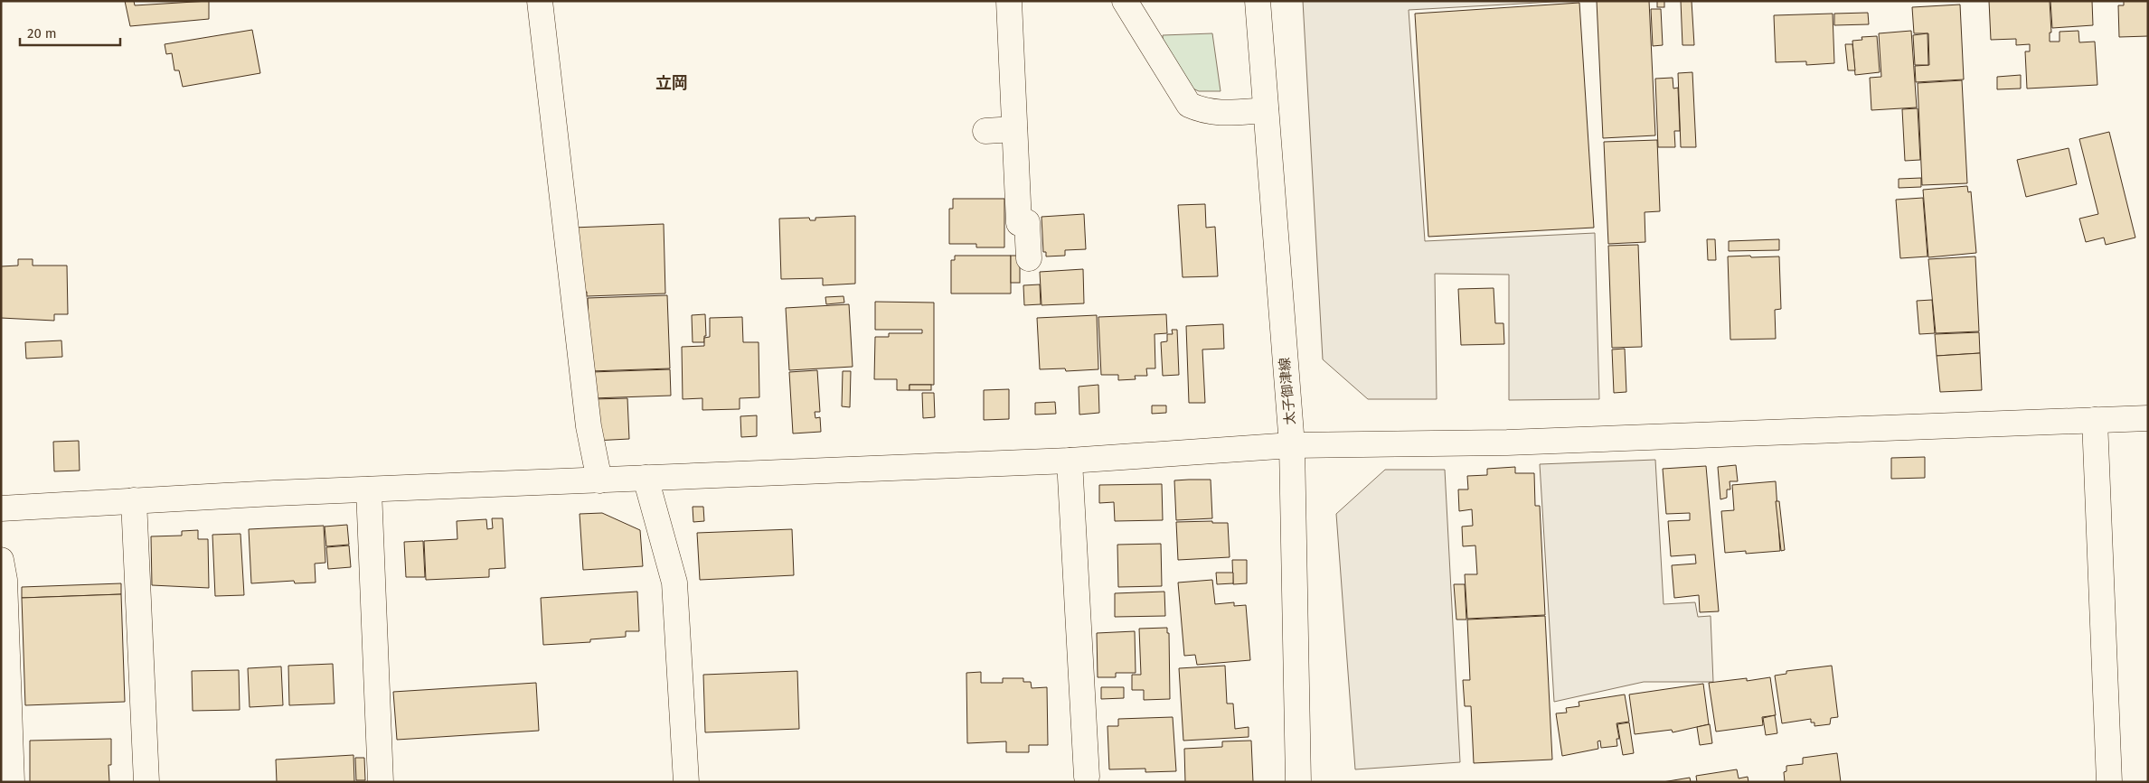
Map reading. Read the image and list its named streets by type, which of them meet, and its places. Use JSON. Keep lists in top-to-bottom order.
{
  "streets": {
    "street": ["太子御津線"]
  },
  "districts": ["立岡"],
  "scale_bar": "20 m"
}
